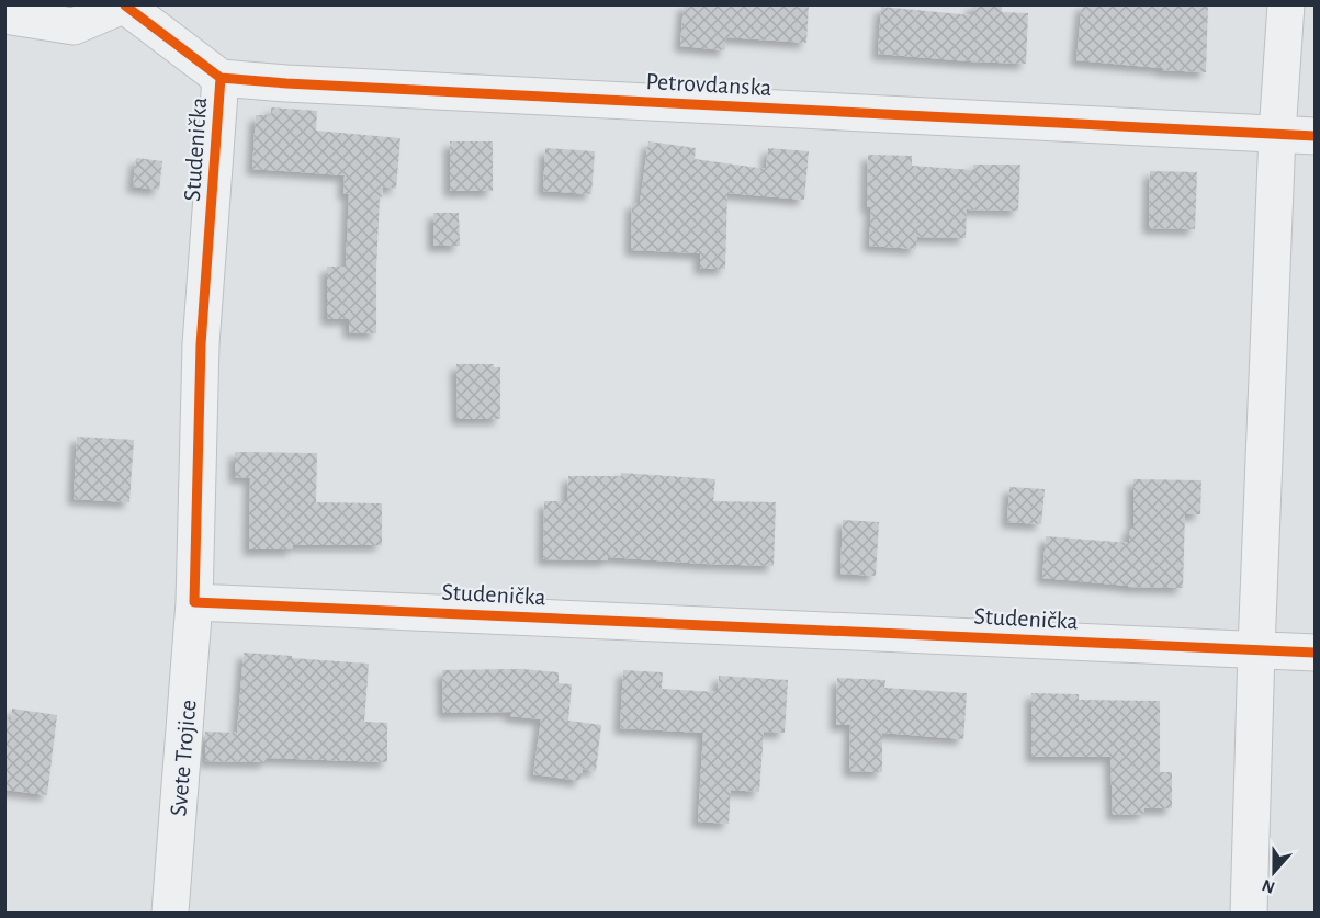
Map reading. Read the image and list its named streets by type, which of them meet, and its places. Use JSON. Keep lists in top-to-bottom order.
{
  "streets": {
    "street": ["Petrovdanska", "Studenička", "Svete Trojice"]
  },
  "crossings": [
    ["Petrovdanska", "Studenička"],
    ["Studenička", "Svete Trojice"]
  ],
  "north": "bottom"
}
